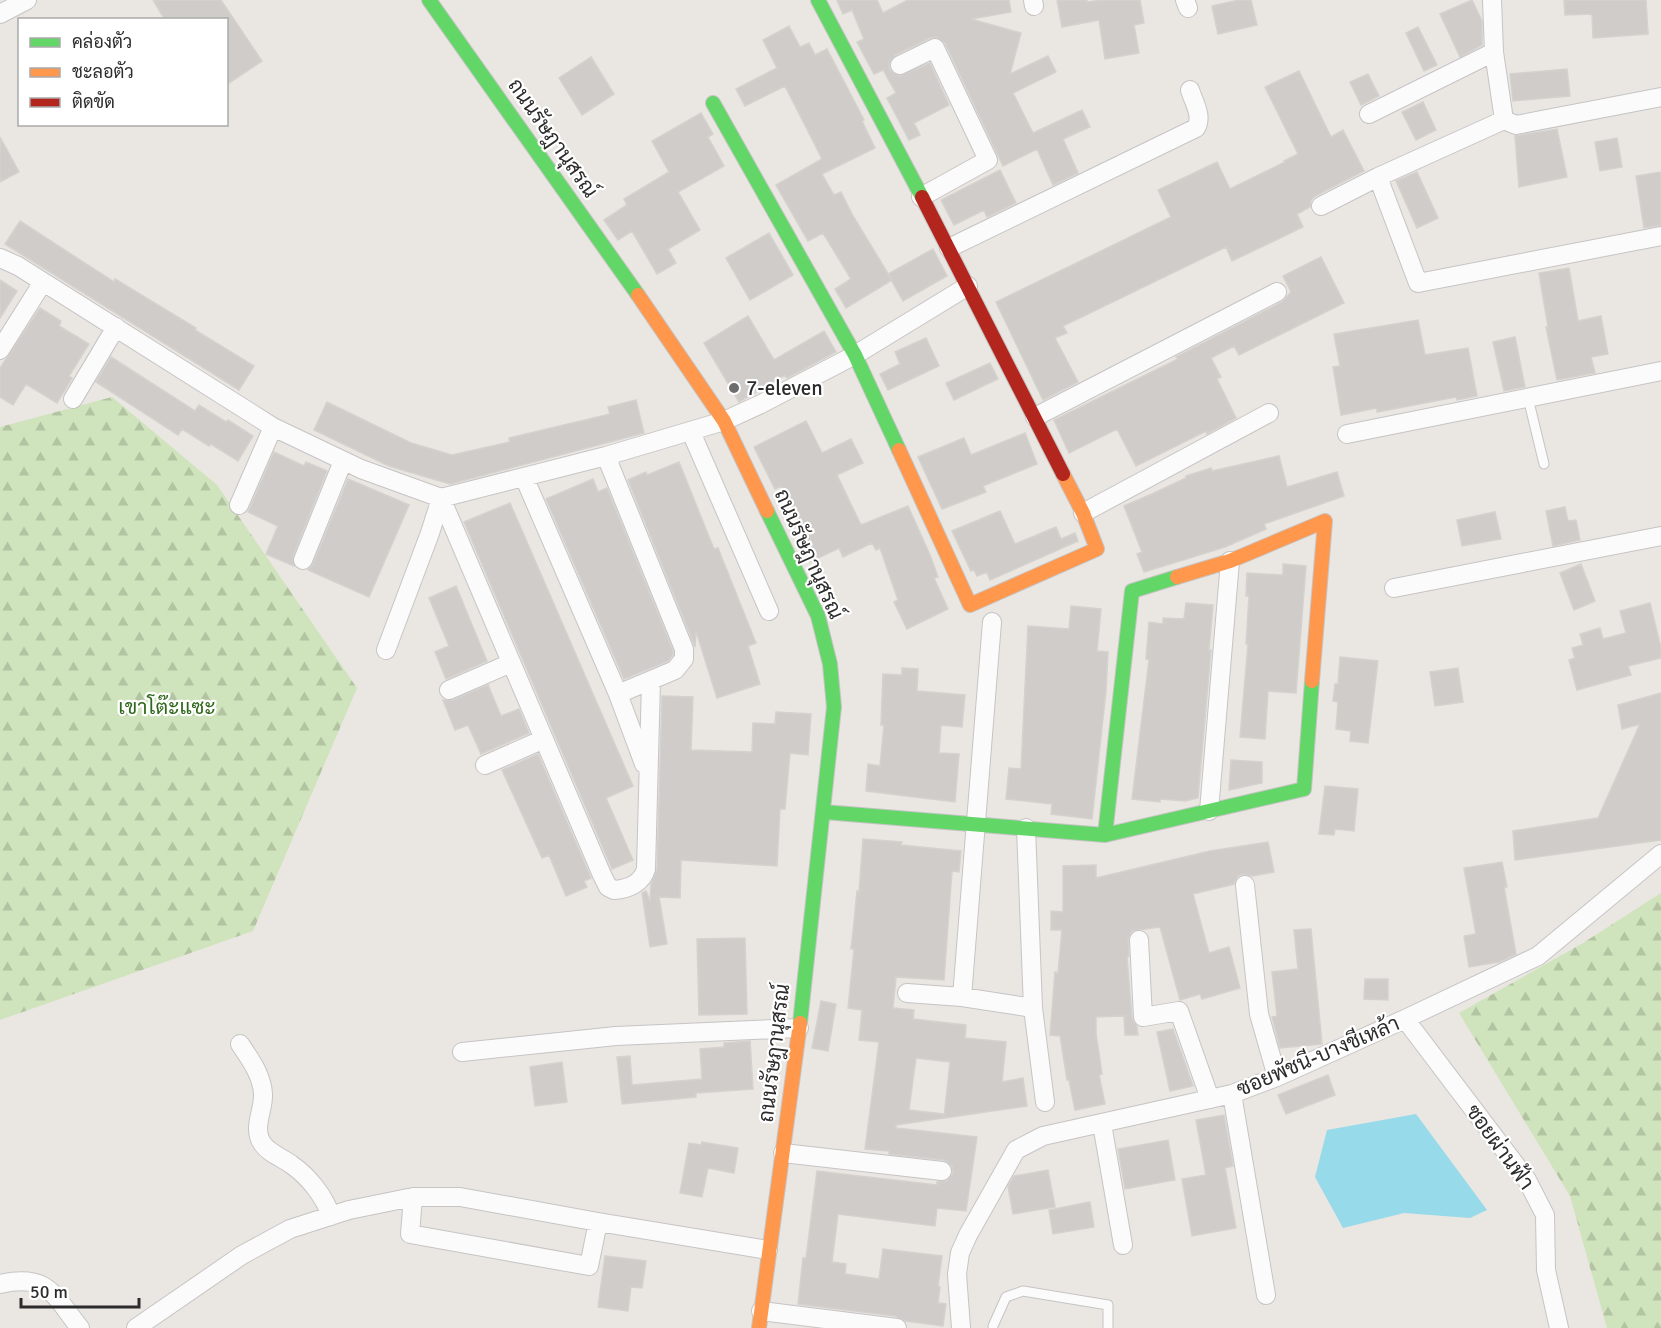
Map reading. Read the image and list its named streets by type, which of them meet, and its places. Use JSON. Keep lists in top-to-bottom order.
{
  "streets": {
    "street": ["ถนนรัษฎานุสรณ์", "ซอยพัชนี-บางชีเหล้า", "ซอยผ่านฟ้า"]
  },
  "crossings": [
    ["ซอยพัชนี-บางชีเหล้า", "ซอยผ่านฟ้า"]
  ],
  "parks": ["เขาโต๊ะแซะ"],
  "places": ["7-eleven"],
  "legend": ["คล่องตัว", "ชะลอตัว", "ติดขัด"],
  "scale_bar": "50 m"
}
